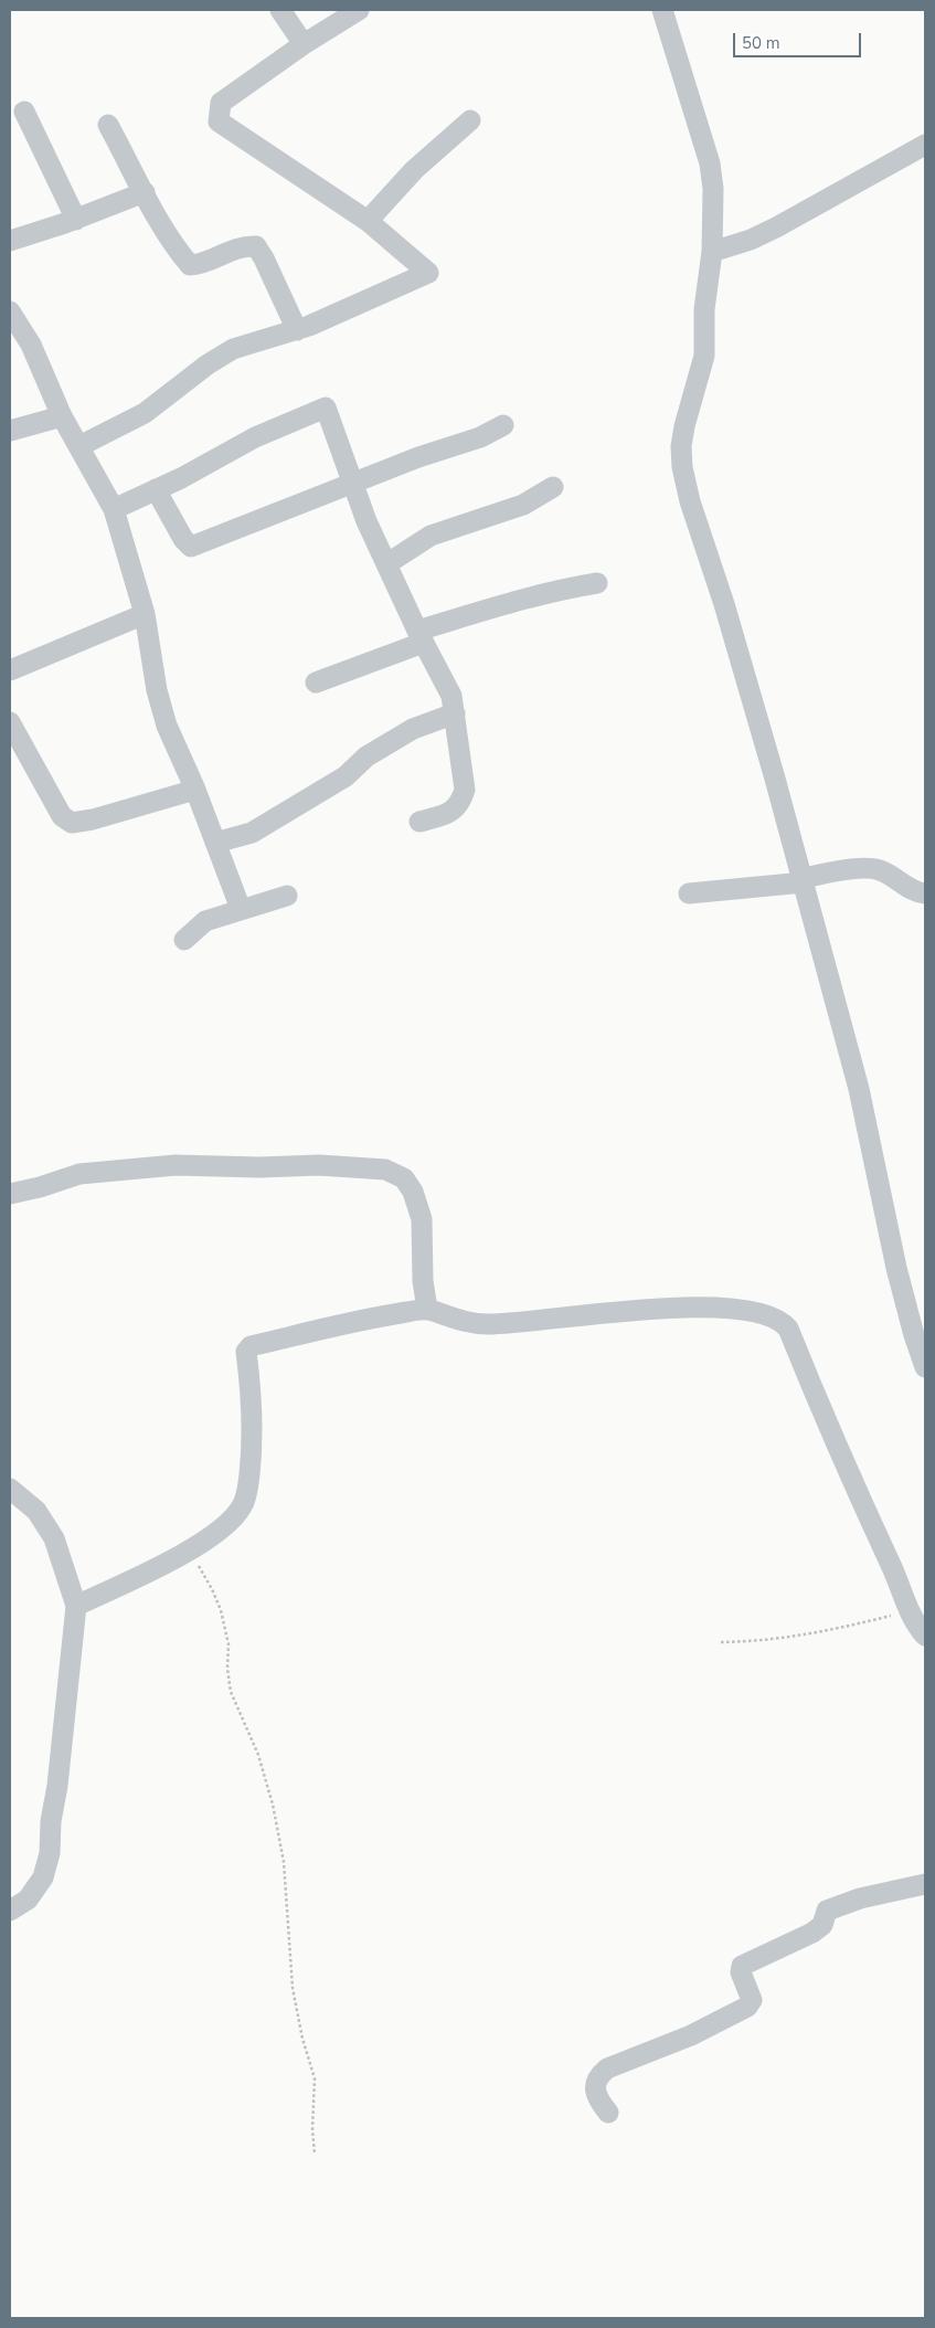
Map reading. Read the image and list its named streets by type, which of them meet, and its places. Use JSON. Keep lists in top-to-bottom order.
{
  "scale_bar": "50 m"
}
